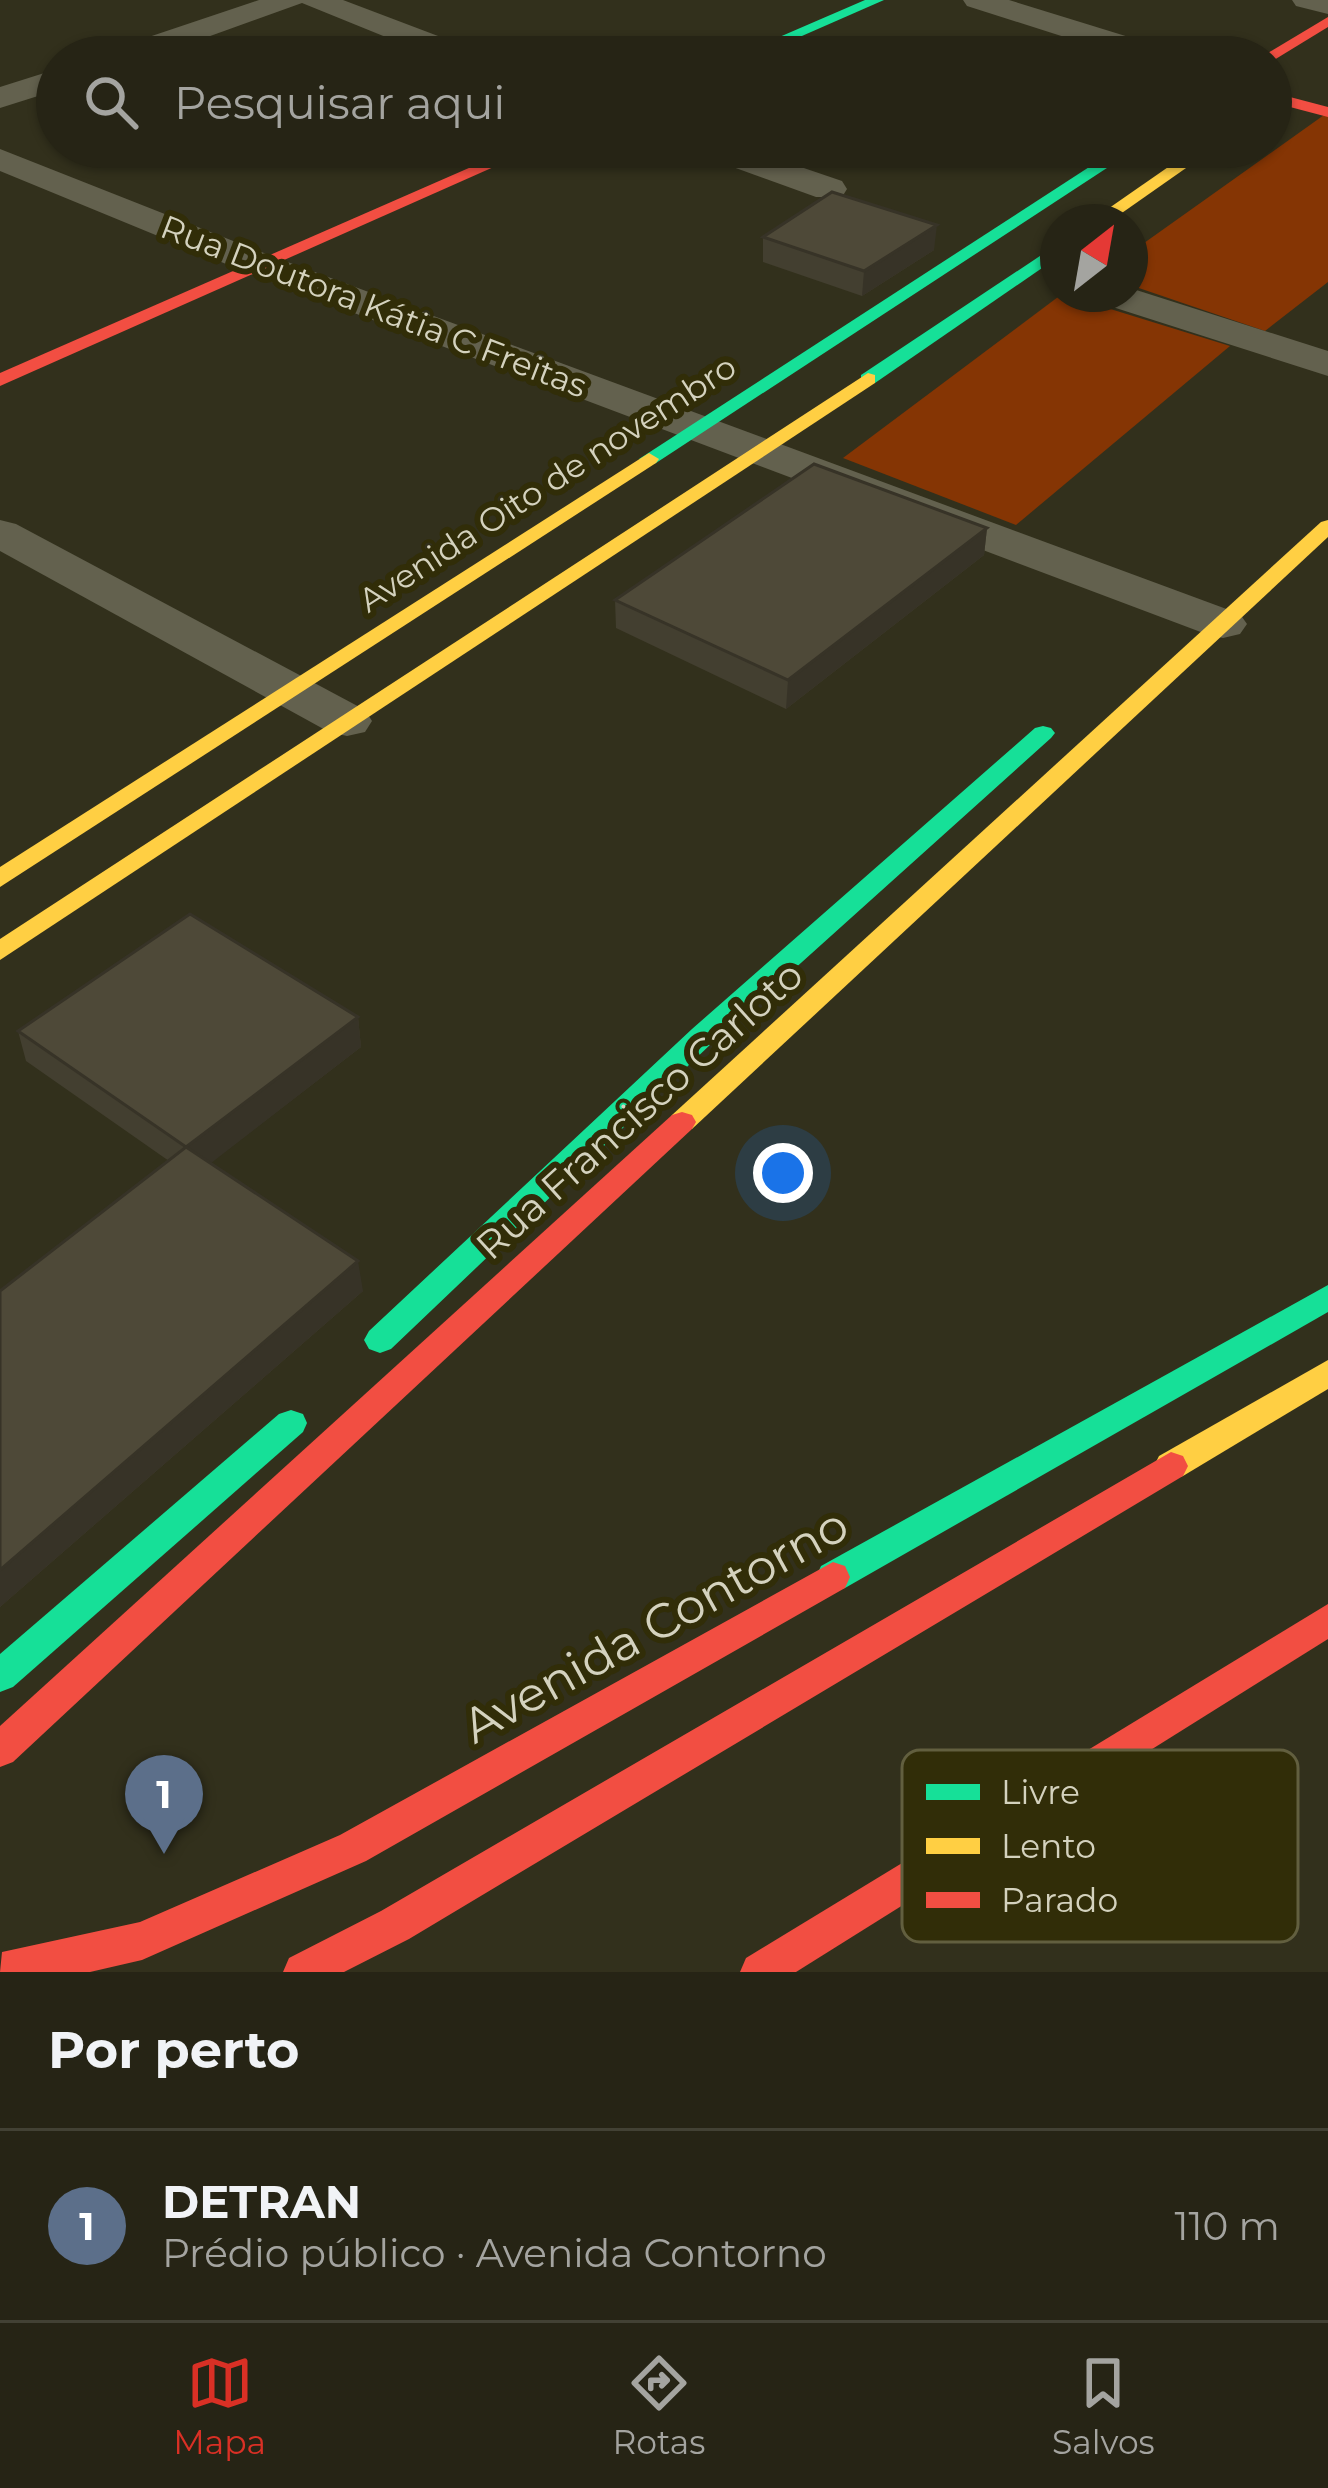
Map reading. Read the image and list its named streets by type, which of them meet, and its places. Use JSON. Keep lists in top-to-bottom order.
{
  "streets": {
    "main road": ["Avenida Oito de novembro", "Rua Francisco Carloto", "Avenida Contorno"],
    "street": ["Rua Doutora Kátia C Freitas"]
  },
  "crossings": [
    ["Rua Doutora Kátia C Freitas", "Avenida Oito de novembro"],
    ["Rua Doutora Kátia C Freitas", "Rua Francisco Carloto"]
  ],
  "legend": ["Livre", "Lento", "Parado"],
  "north": "top right",
  "page": {
    "search": "Pesquisar aqui",
    "pins": "1",
    "heading": "Por perto",
    "list": [
      {
        "mark": "1",
        "name": "DETRAN",
        "note": "Prédio público · Avenida Contorno",
        "value": "110 m"
      }
    ],
    "nav": ["Mapa", "Rotas", "Salvos"]
  }
}
